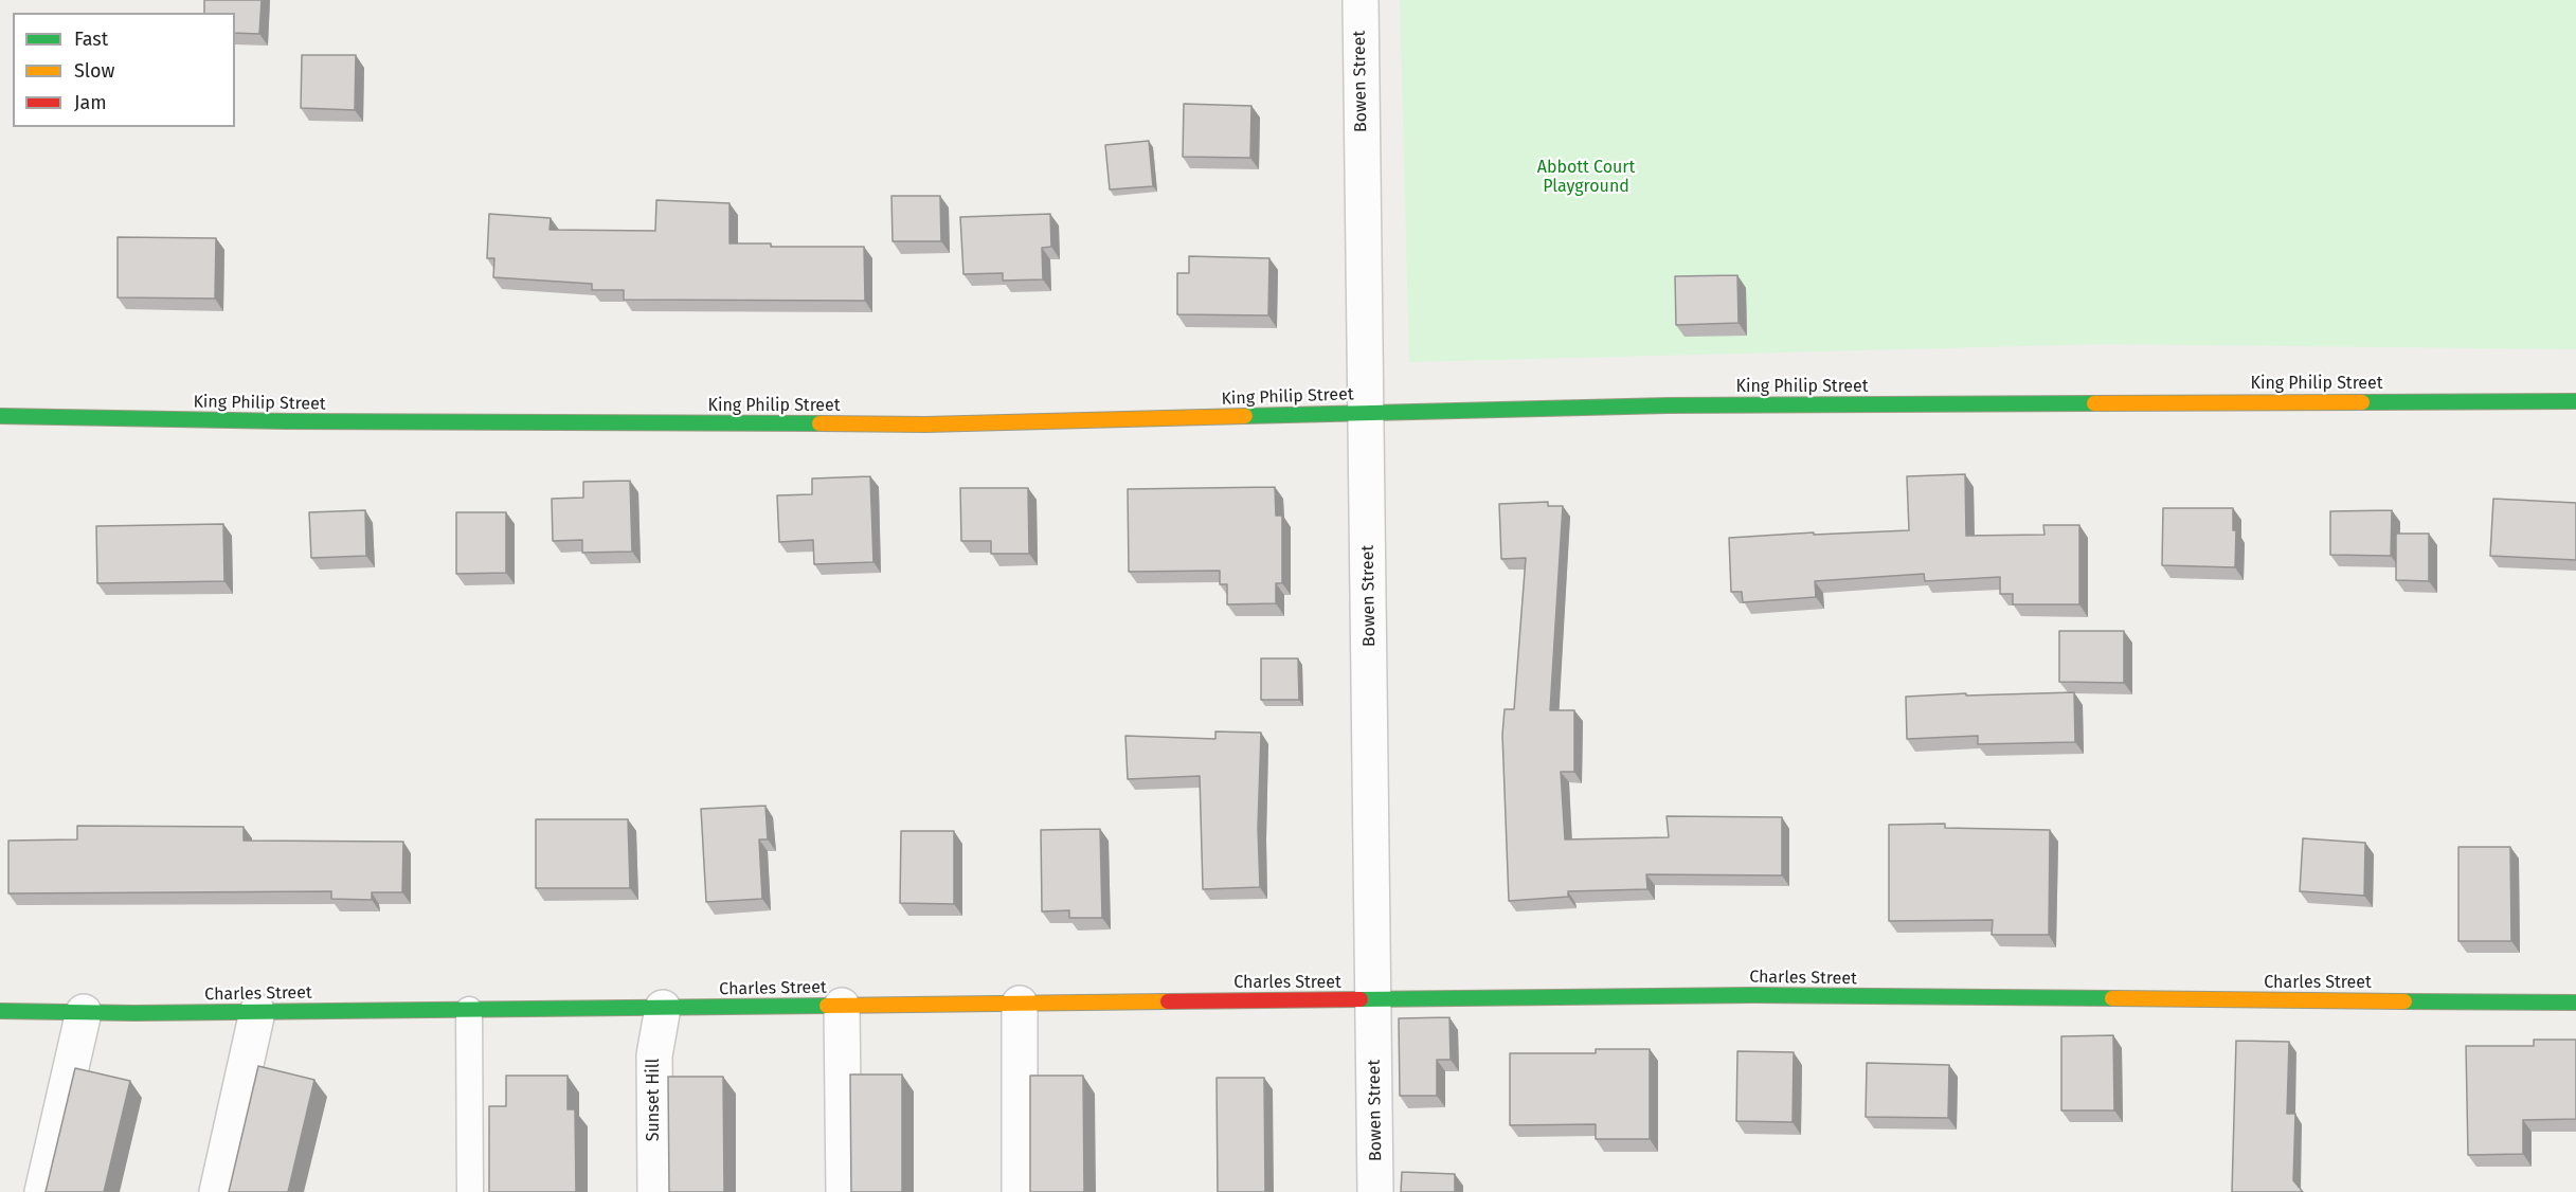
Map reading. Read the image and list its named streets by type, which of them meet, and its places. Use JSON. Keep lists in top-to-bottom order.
{
  "streets": {
    "street": [
      "Bowen Street",
      "King Philip Street",
      "Charles Street",
      "Sunset Hill"
    ]
  },
  "crossings": [
    ["Bowen Street", "King Philip Street"],
    ["Bowen Street", "Charles Street"],
    ["Charles Street", "Sunset Hill"]
  ],
  "parks": ["Abbott Court Playground"],
  "legend": ["Fast", "Slow", "Jam"]
}
